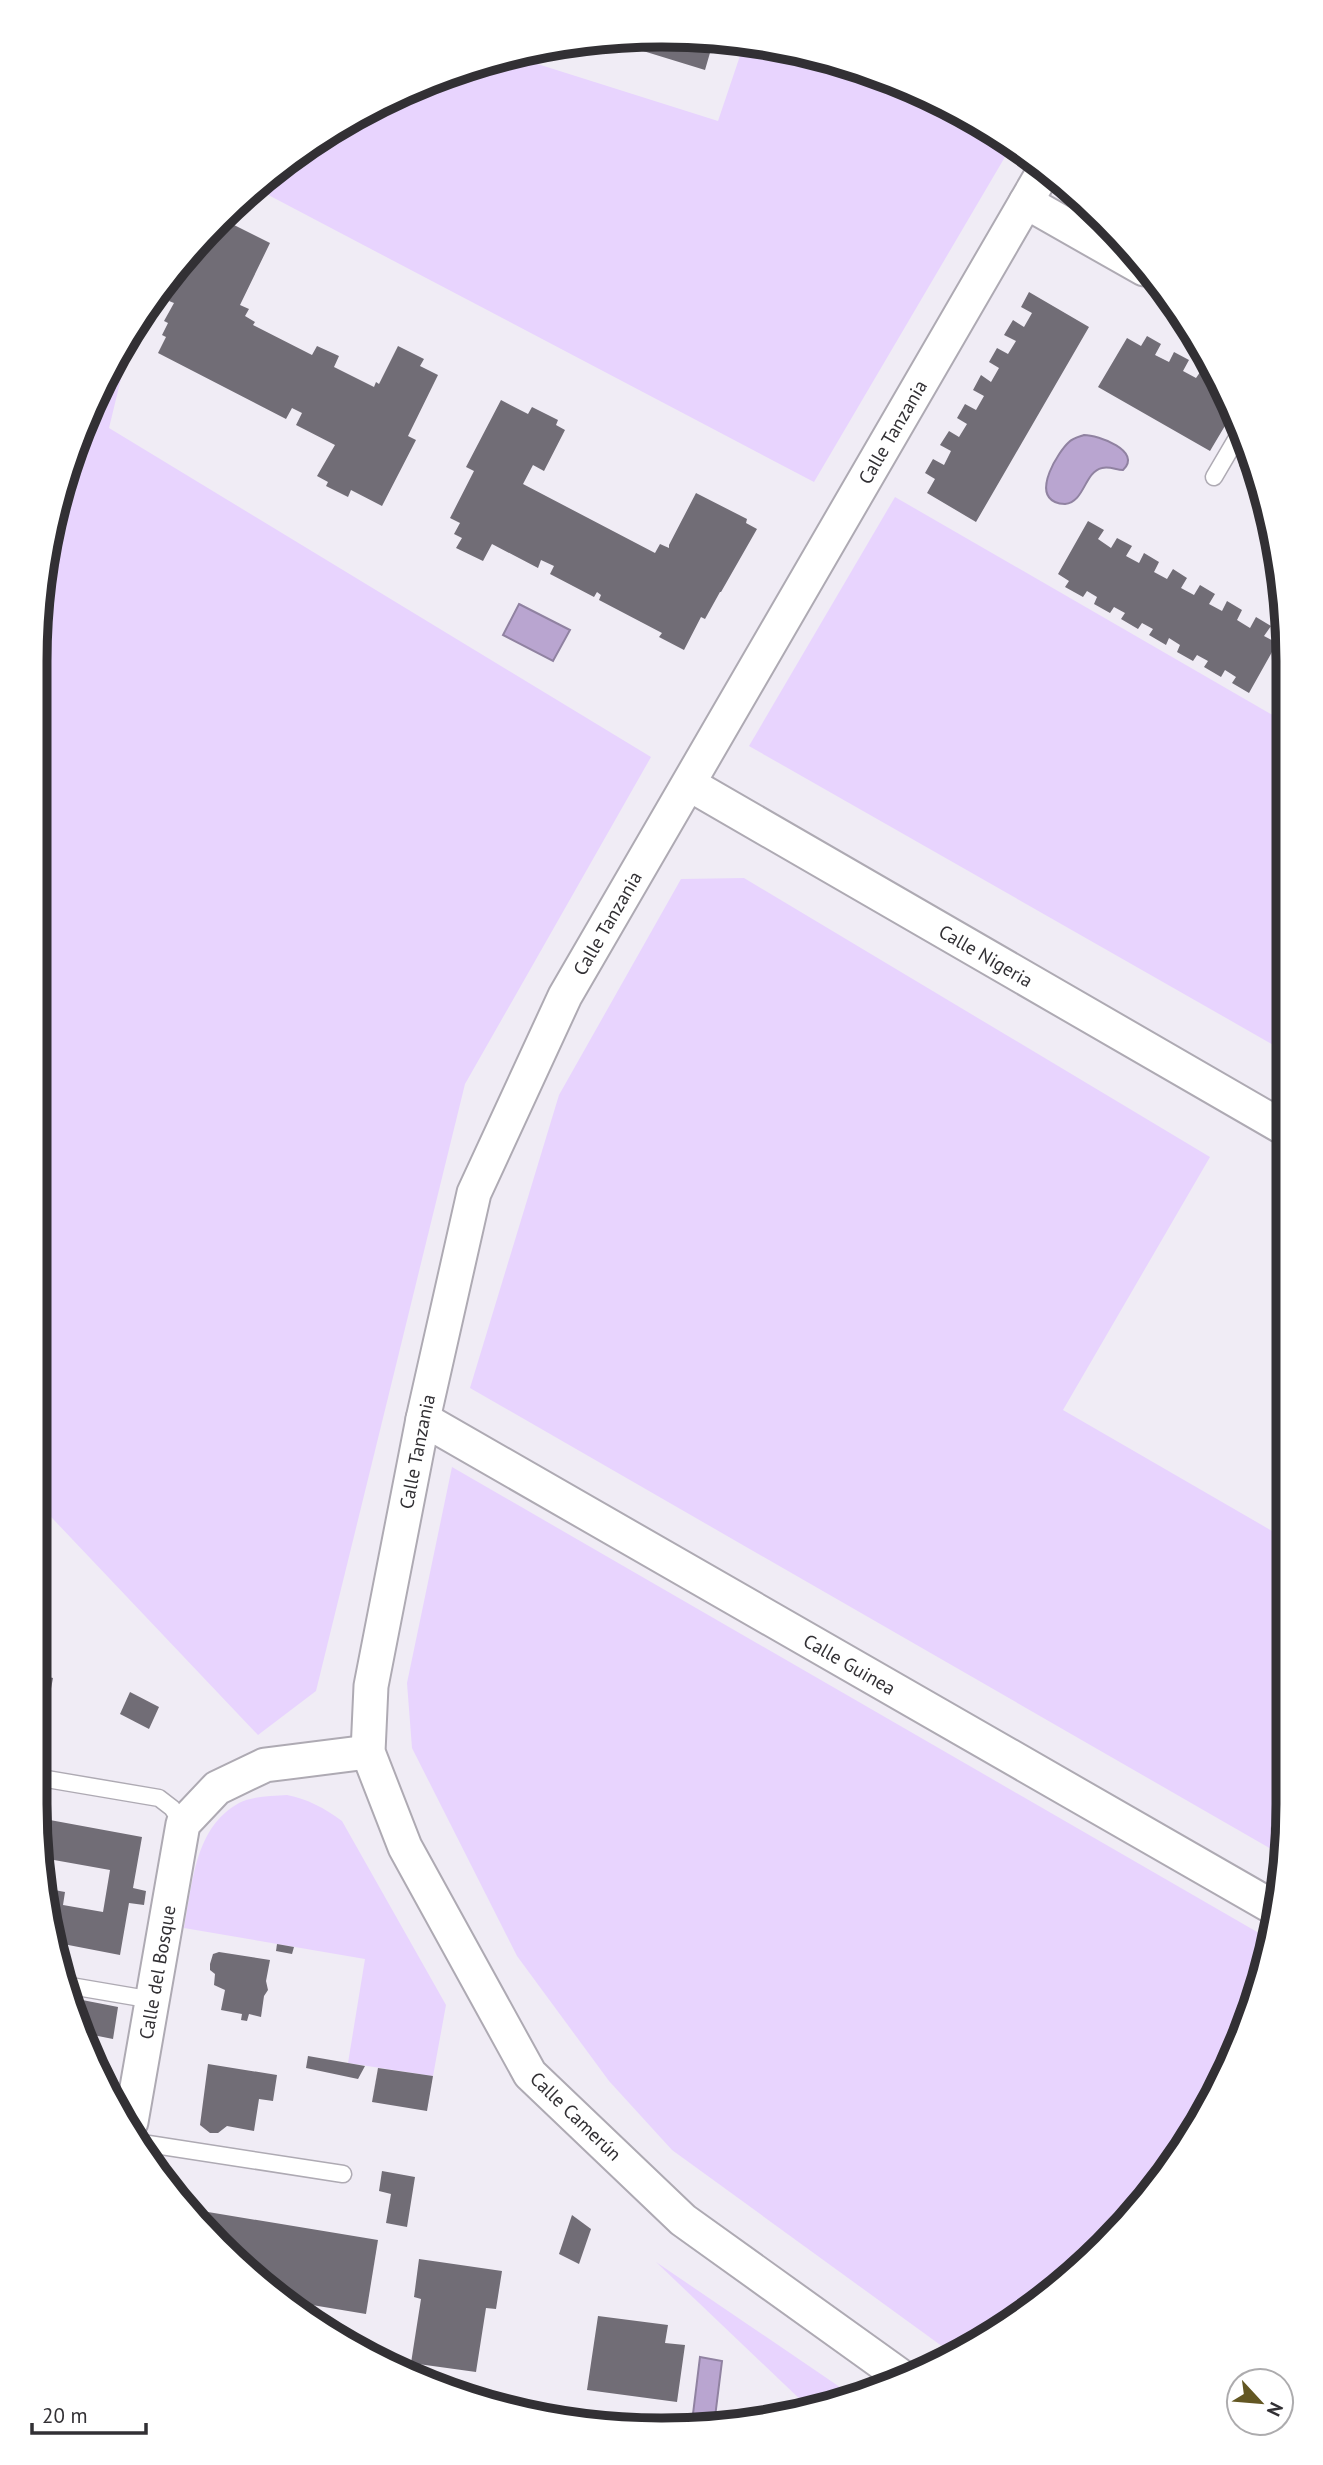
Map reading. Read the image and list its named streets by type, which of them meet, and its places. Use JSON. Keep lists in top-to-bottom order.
{
  "streets": {
    "street": [
      "Calle Tanzania",
      "Calle Nigeria",
      "Calle Guinea",
      "Calle del Bosque",
      "Calle Camerún"
    ]
  },
  "crossings": [
    ["Calle Tanzania", "Calle Nigeria"],
    ["Calle Tanzania", "Calle Guinea"],
    ["Calle Tanzania", "Calle Camerún"]
  ],
  "scale_bar": "20 m",
  "north": "bottom right"
}
